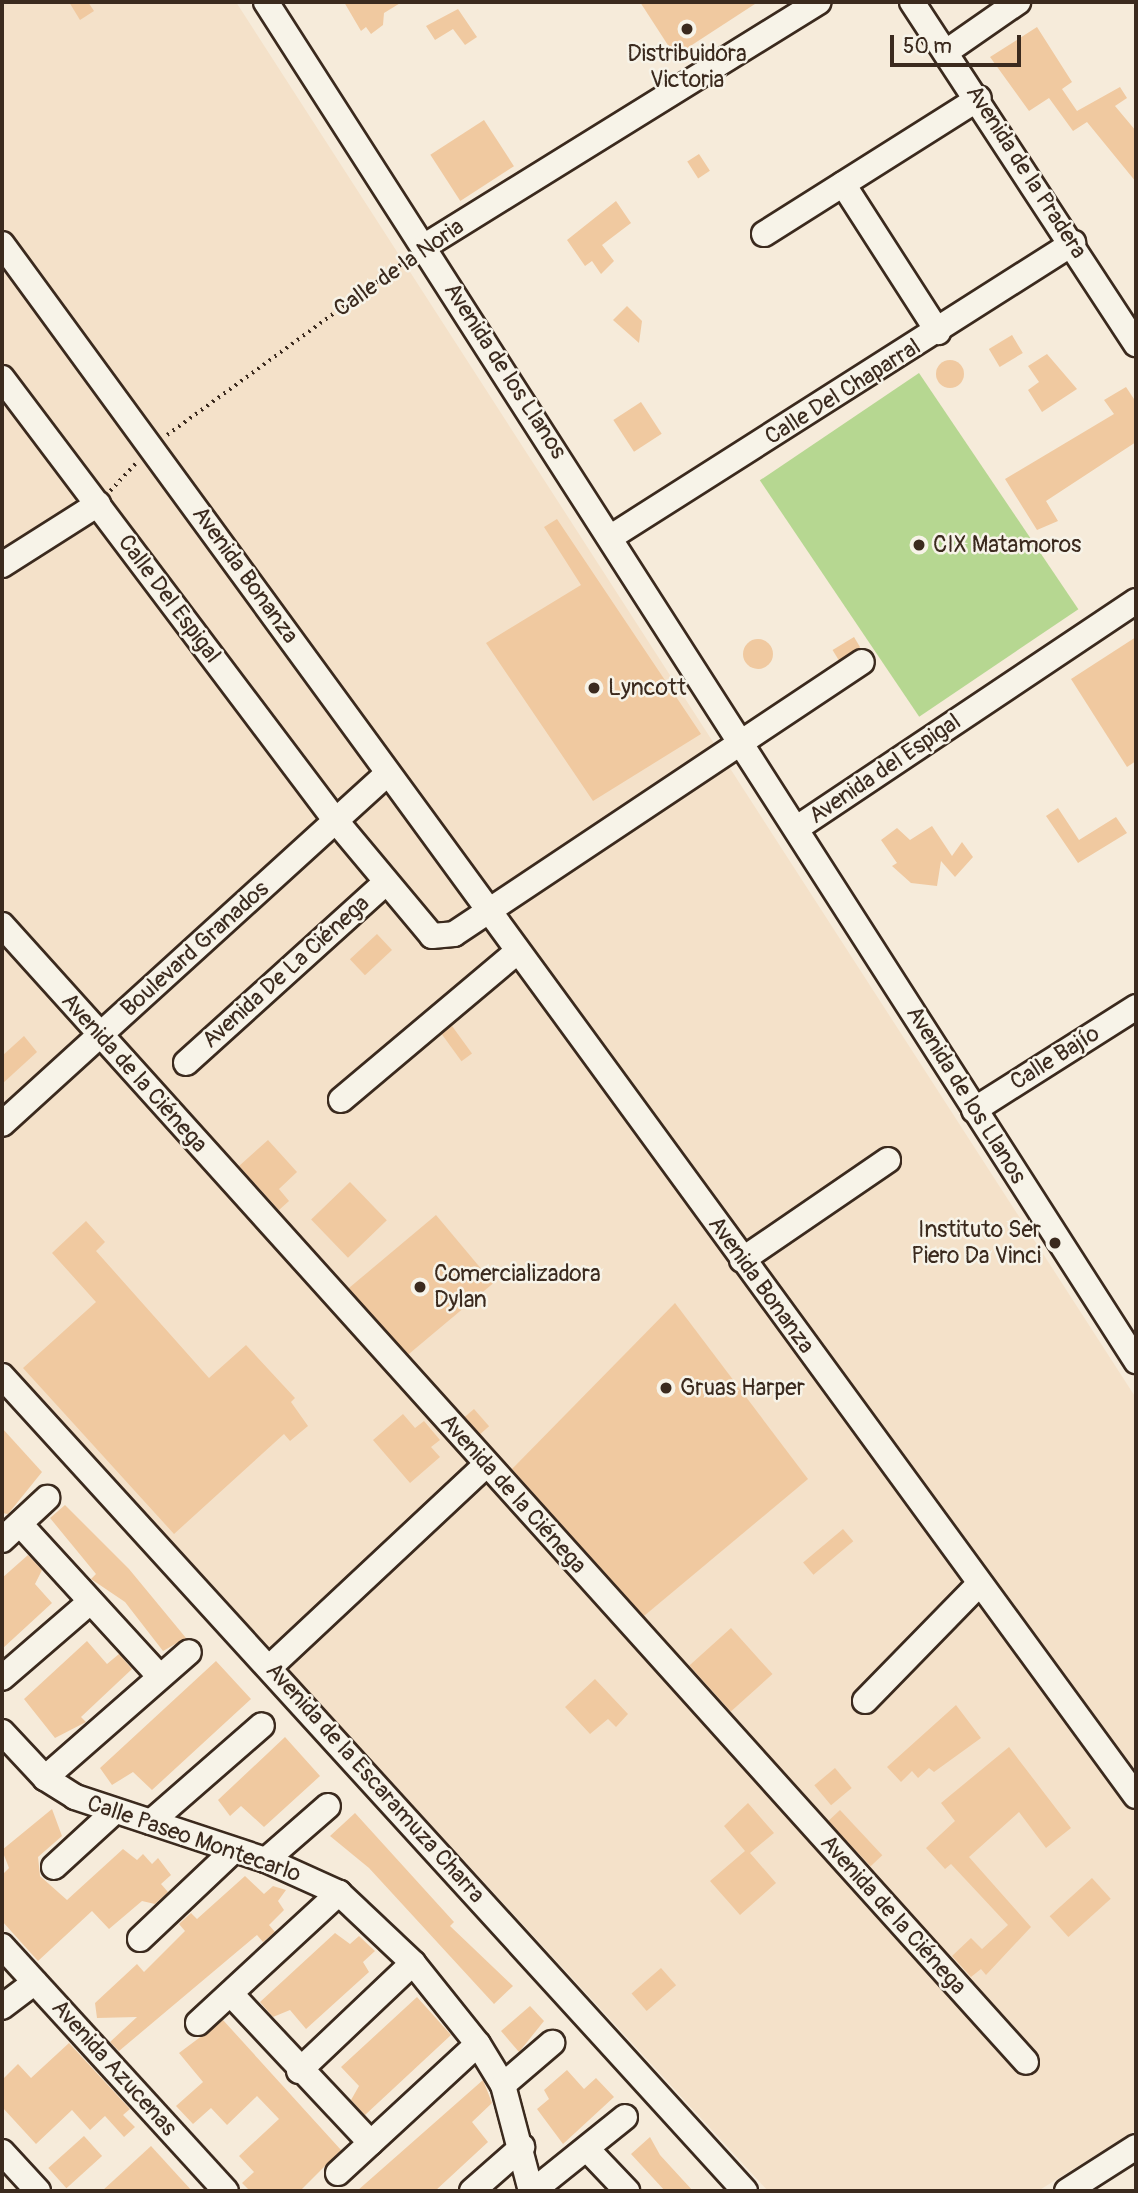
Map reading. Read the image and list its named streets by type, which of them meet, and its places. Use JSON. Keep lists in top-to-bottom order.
{
  "streets": {
    "street": [
      "Avenida de la Pradera",
      "Calle de la Noria",
      "Avenida de los Llanos",
      "Calle Del Chaparral",
      "Avenida Bonanza",
      "Calle Del Espigal",
      "Avenida del Espigal",
      "Boulevard Granados",
      "Avenida De La Ciénega",
      "Calle Bajío",
      "Avenida de la Ciénega",
      "Avenida de la Escaramuza Charra",
      "Calle Paseo Montecarlo",
      "Avenida Azucenas"
    ]
  },
  "crossings": [
    ["Avenida de la Pradera", "Calle Del Chaparral"],
    ["Calle de la Noria", "Avenida de los Llanos"],
    ["Calle de la Noria", "Avenida Bonanza"],
    ["Calle de la Noria", "Calle Del Espigal"],
    ["Avenida de los Llanos", "Calle Del Chaparral"],
    ["Avenida de los Llanos", "Avenida del Espigal"],
    ["Avenida de los Llanos", "Calle Bajío"],
    ["Avenida Bonanza", "Boulevard Granados"],
    ["Calle Del Espigal", "Boulevard Granados"],
    ["Boulevard Granados", "Avenida de la Ciénega"]
  ],
  "places": [
    "Distribuidora Victoria",
    "CIX Matamoros",
    "Lyncott",
    "Instituto Ser Piero Da Vinci",
    "Comercializadora Dylan",
    "Gruas Harper"
  ],
  "scale_bar": "50 m"
}
